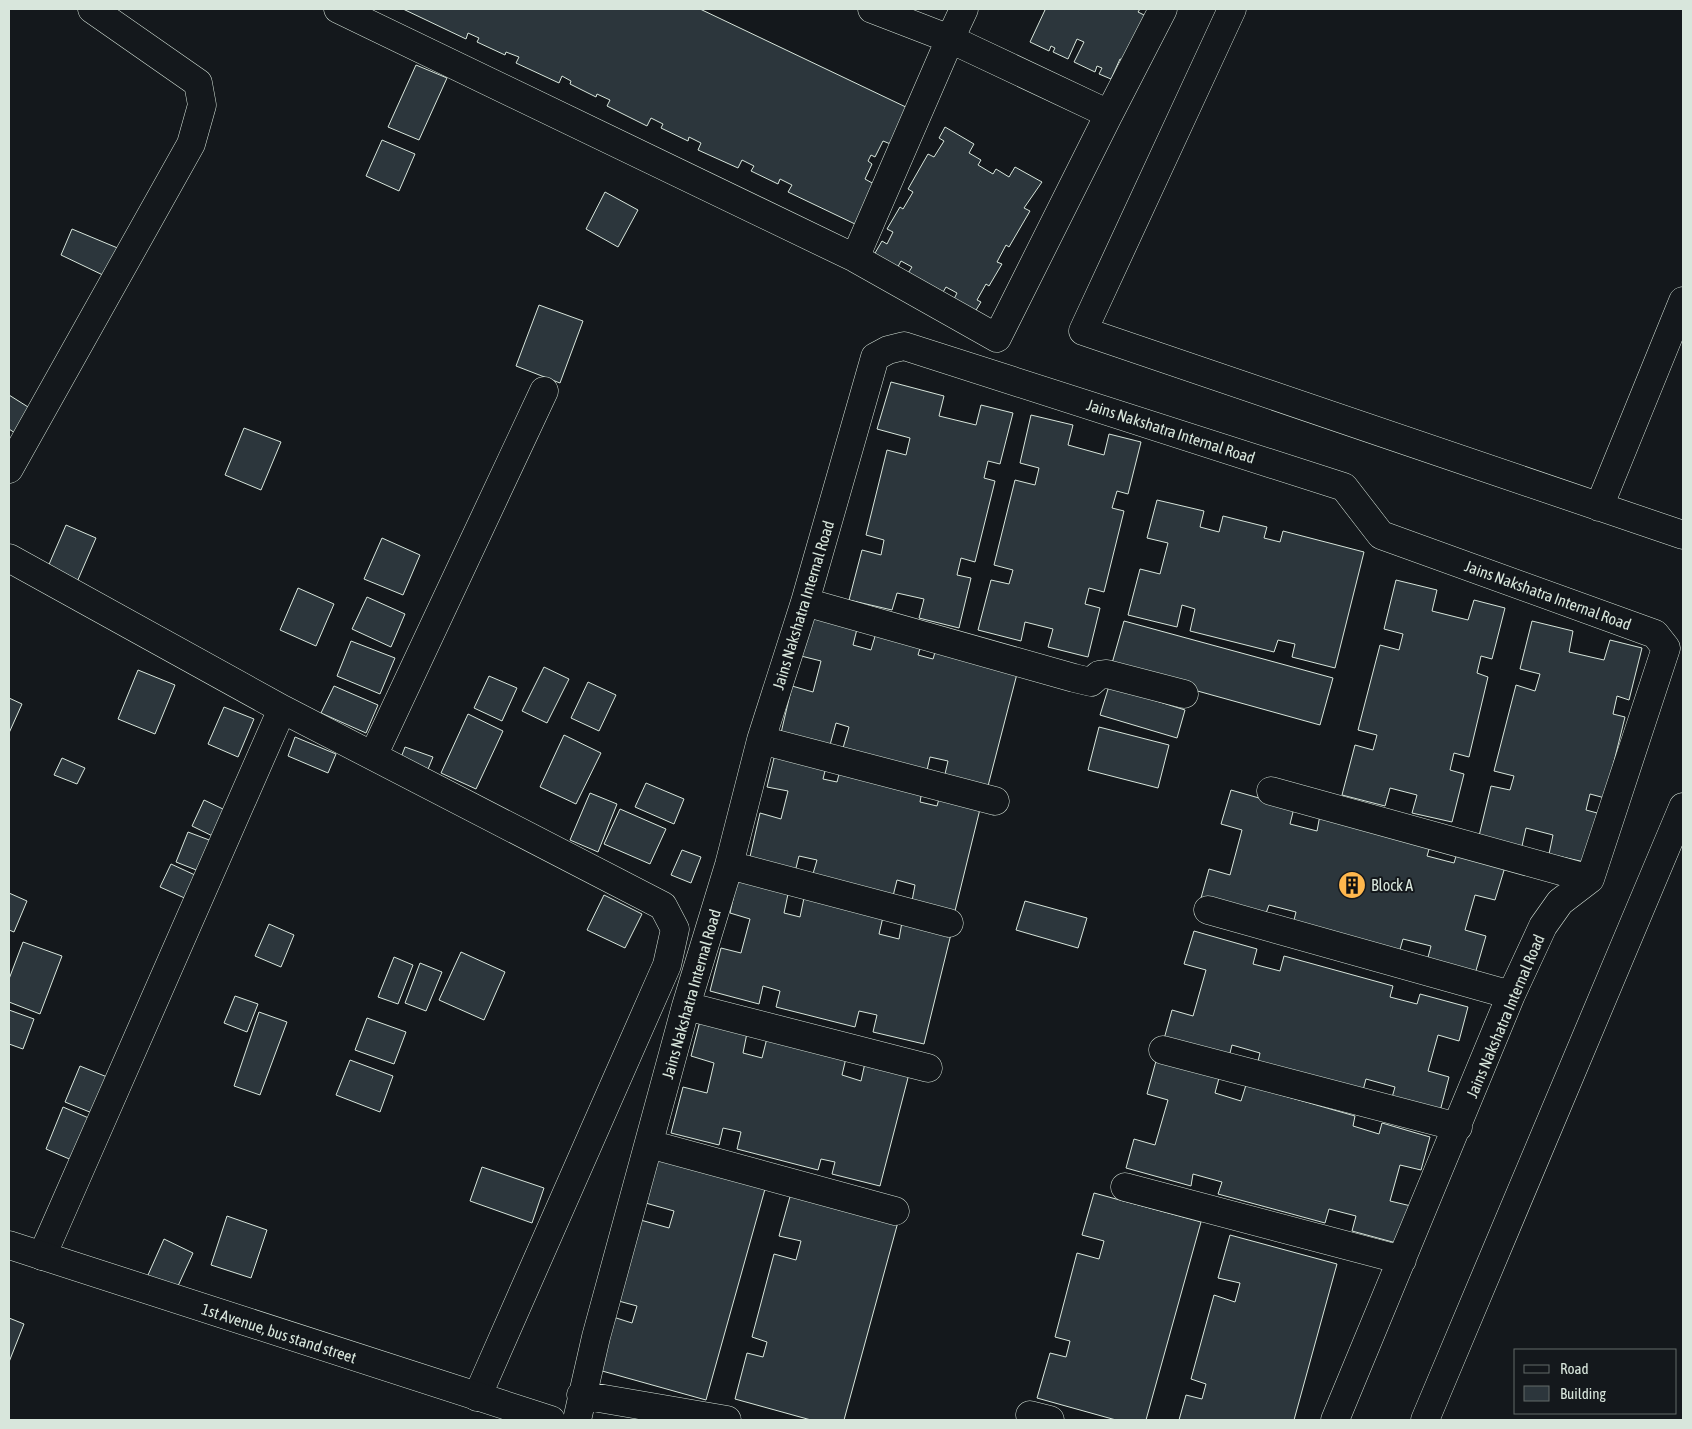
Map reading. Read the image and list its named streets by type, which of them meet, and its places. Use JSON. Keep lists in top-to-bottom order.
{
  "streets": {
    "street": ["Jains Nakshatra Internal Road", "1st Avenue, bus stand street"]
  },
  "places": {
    "building": ["Block A"]
  },
  "legend": ["Road", "Building"]
}
